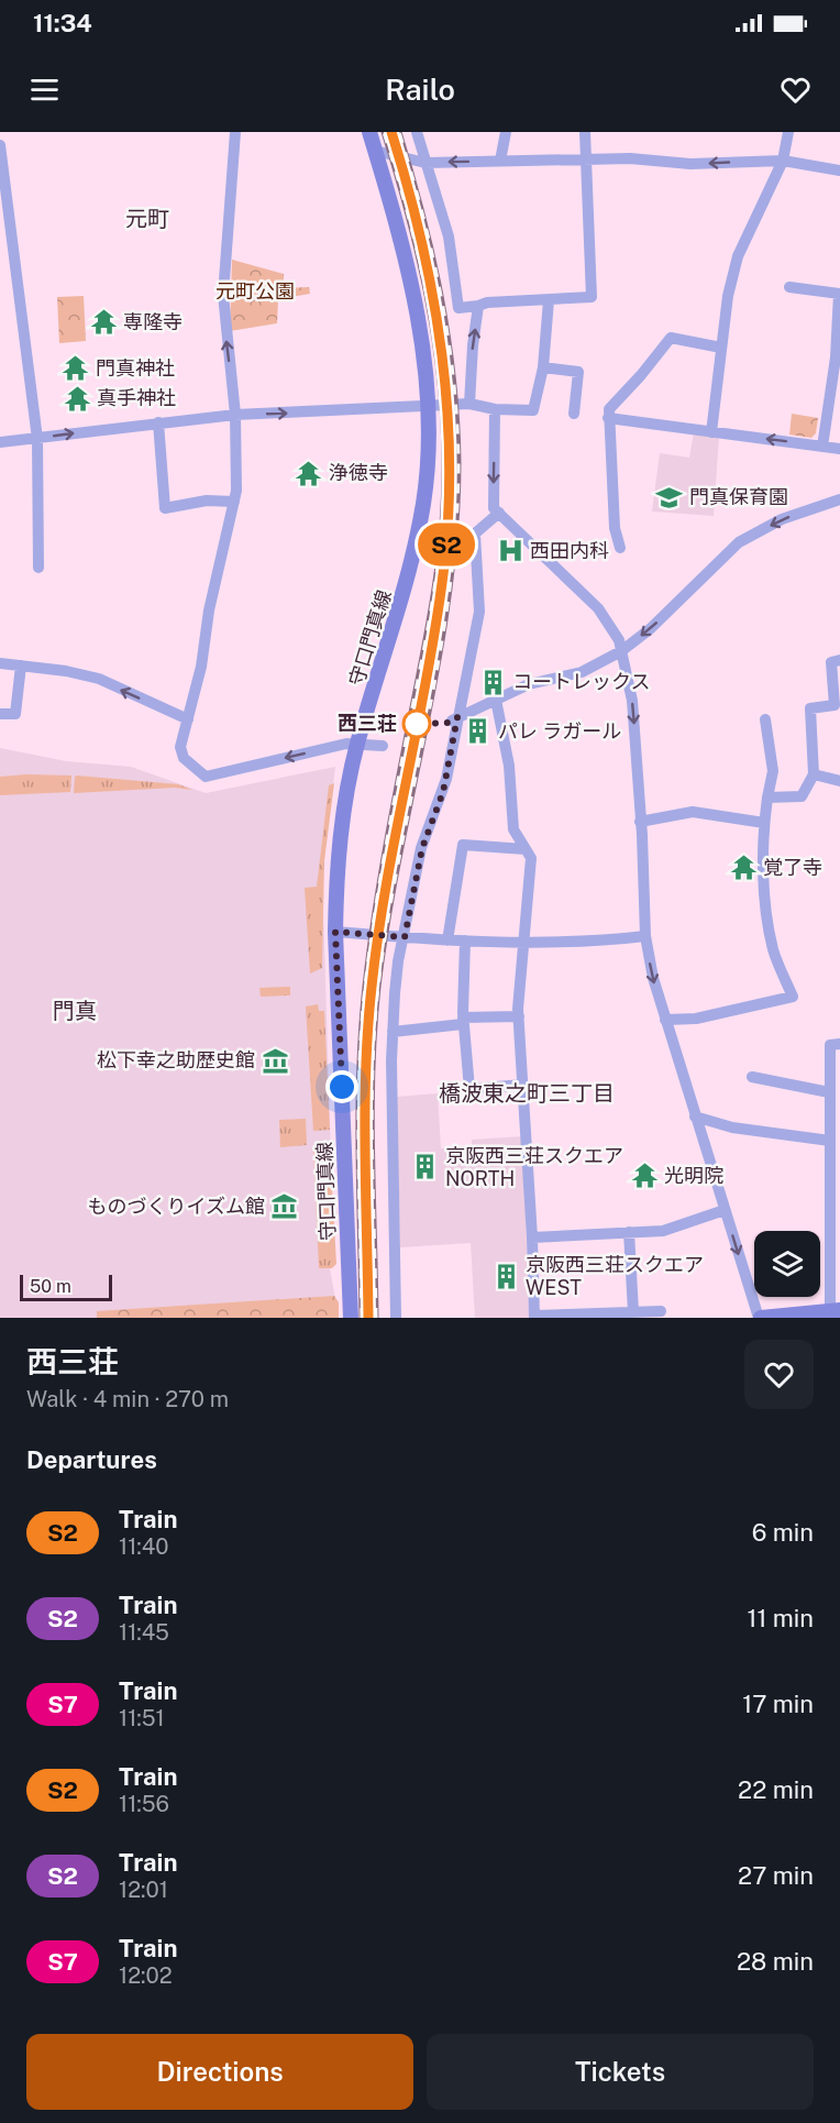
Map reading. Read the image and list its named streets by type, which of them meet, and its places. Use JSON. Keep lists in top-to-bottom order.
{
  "streets": {
    "main road": ["守口門真線"]
  },
  "districts": ["元町", "門真", "橋波東之町三丁目"],
  "parks": ["元町公園"],
  "places": {
    "temple": [
      "専隆寺",
      "門真神社",
      "真手神社",
      "浄徳寺",
      "覚了寺",
      "光明院"
    ],
    "school or university": ["門真保育園"],
    "hospital": ["西田内科"],
    "building": [
      "コートレックス",
      "パレ ラガール",
      "京阪西三荘スクエア NORTH",
      "京阪西三荘スクエア WEST"
    ],
    "other": ["西三荘"],
    "museum": ["松下幸之助歴史館", "ものづくりイズム館"]
  },
  "scale_bar": "50 m",
  "page": {
    "status": "11:34",
    "header": "Railo",
    "on_map": "S2",
    "scale": "50 m",
    "heading": [
      ["西三荘", "Walk · 4 min · 270 m"],
      "Departures"
    ],
    "list": [
      {
        "mark": "S2",
        "name": "Train",
        "note": "11:40",
        "value": "6 min"
      },
      {
        "mark": "S2",
        "name": "Train",
        "note": "11:45",
        "value": "11 min"
      },
      {
        "mark": "S7",
        "name": "Train",
        "note": "11:51",
        "value": "17 min"
      },
      {
        "mark": "S2",
        "name": "Train",
        "note": "11:56",
        "value": "22 min"
      },
      {
        "mark": "S2",
        "name": "Train",
        "note": "12:01",
        "value": "27 min"
      },
      {
        "mark": "S7",
        "name": "Train",
        "note": "12:02",
        "value": "28 min"
      }
    ],
    "buttons": ["Directions", "Tickets"]
  }
}
